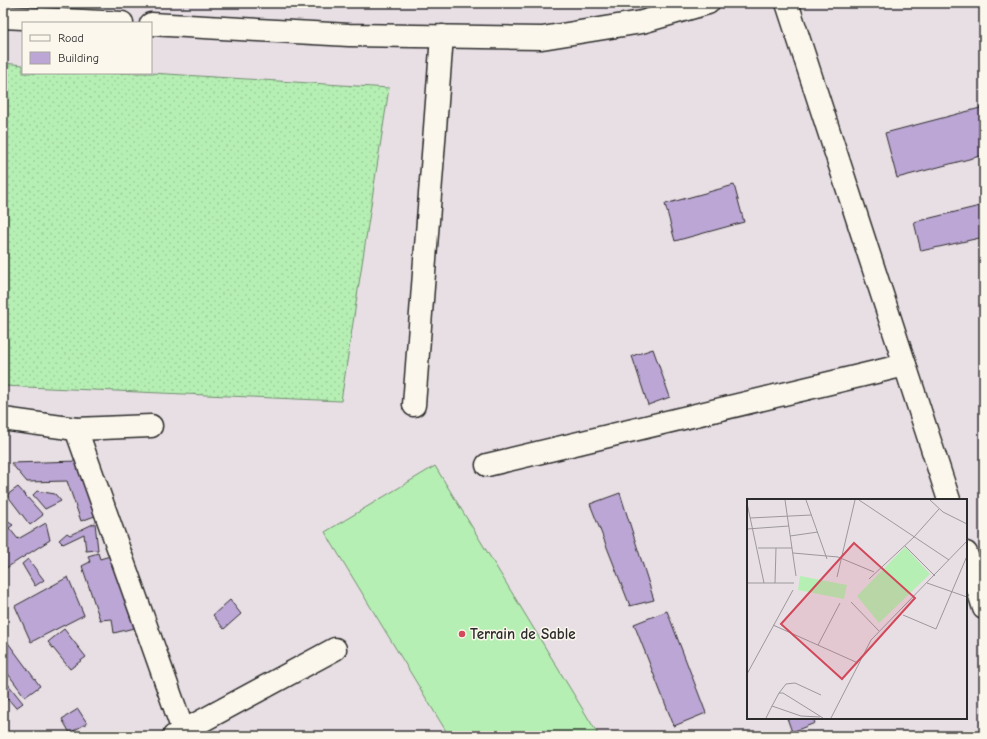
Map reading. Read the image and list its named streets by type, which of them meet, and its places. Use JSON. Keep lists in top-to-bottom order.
{
  "places": ["Terrain de Sable"],
  "legend": ["Road", "Building"]
}
